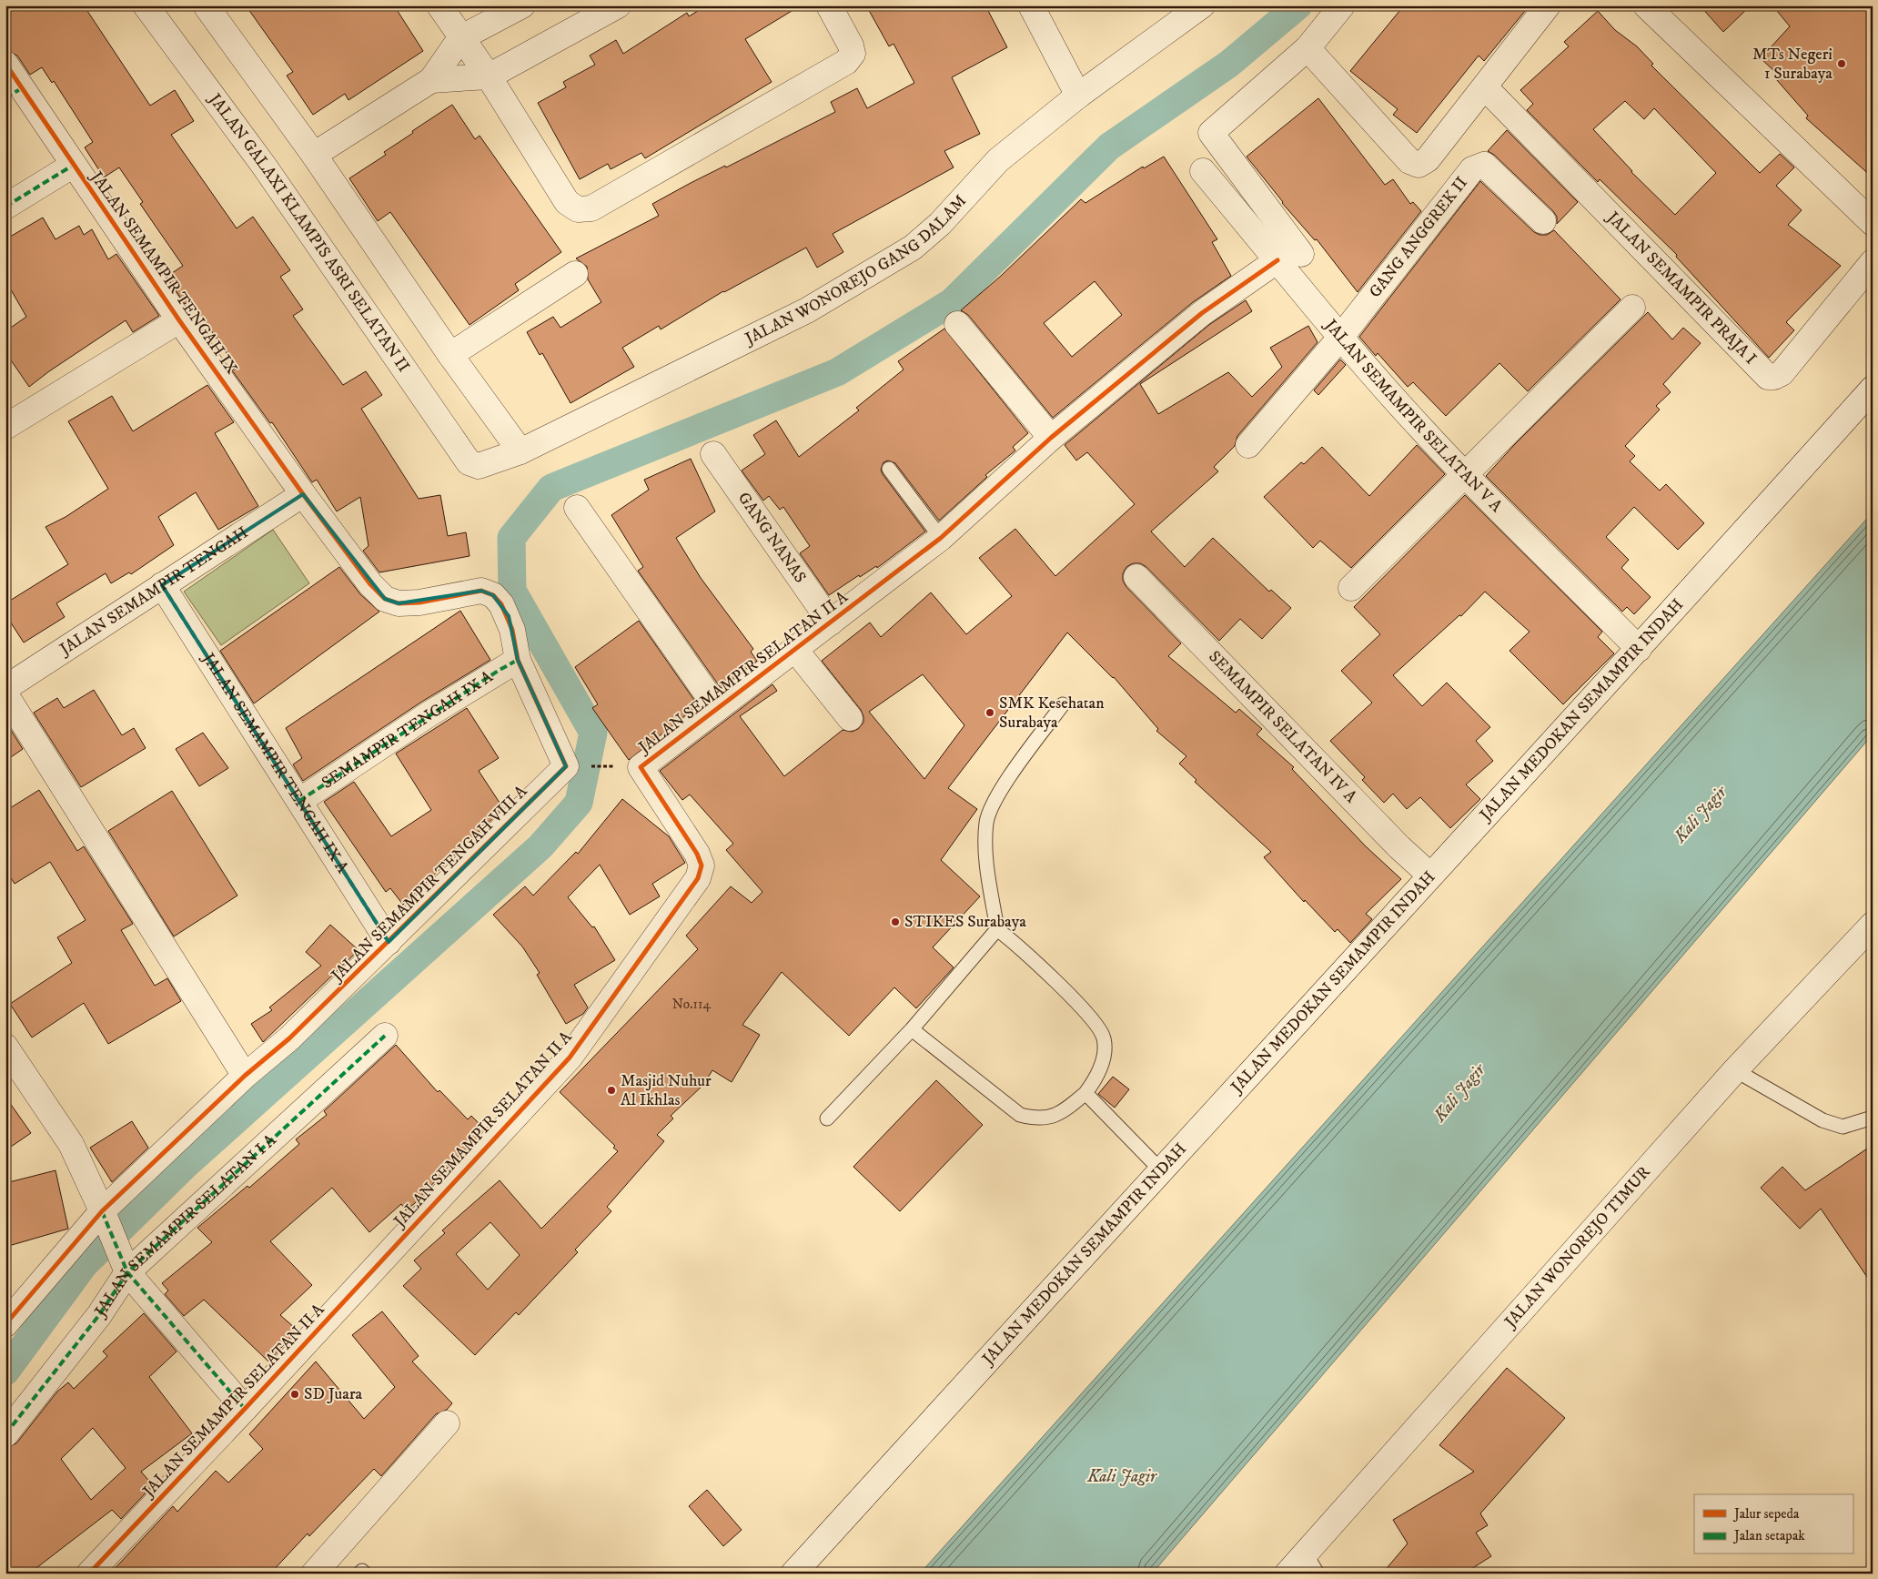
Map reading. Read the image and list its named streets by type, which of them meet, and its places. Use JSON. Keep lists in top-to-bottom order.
{
  "streets": {
    "street": [
      "JALAN GALAXI KLAMPIS ASRI SELATAN II",
      "GANG ANGGREK II",
      "JALAN WONOREJO GANG DALAM",
      "JALAN SEMAMPIR TENGAH IX",
      "JALAN SEMAMPIR PRAJA I",
      "JALAN SEMAMPIR SELATAN V A",
      "GANG NANAS",
      "JALAN SEMAMPIR TENGAH",
      "JALAN SEMAMPIR SELATAN II A",
      "JALAN MEDOKAN SEMAMPIR INDAH",
      "SEMAMPIR SELATAN IV A",
      "SEMAMPIR TENGAH IX A",
      "JALAN SEMAMPIR TENGAH IX A",
      "JALAN SEMAMPIR TENGAH VIII A",
      "JALAN SEMAMPIR SELATAN I A",
      "JALAN WONOREJO TIMUR"
    ]
  },
  "crossings": [
    ["JALAN GALAXI KLAMPIS ASRI SELATAN II", "JALAN WONOREJO GANG DALAM"],
    ["GANG ANGGREK II", "JALAN SEMAMPIR SELATAN V A"],
    ["JALAN SEMAMPIR TENGAH IX", "JALAN SEMAMPIR TENGAH"],
    ["JALAN SEMAMPIR TENGAH IX", "JALAN SEMAMPIR TENGAH VIII A"],
    ["JALAN SEMAMPIR SELATAN V A", "JALAN SEMAMPIR SELATAN II A"],
    ["JALAN SEMAMPIR SELATAN V A", "JALAN MEDOKAN SEMAMPIR INDAH"],
    ["GANG NANAS", "JALAN SEMAMPIR SELATAN II A"],
    ["JALAN SEMAMPIR TENGAH", "JALAN SEMAMPIR TENGAH IX A"],
    ["JALAN SEMAMPIR TENGAH", "JALAN SEMAMPIR TENGAH VIII A"],
    ["JALAN MEDOKAN SEMAMPIR INDAH", "SEMAMPIR SELATAN IV A"],
    ["SEMAMPIR TENGAH IX A", "JALAN SEMAMPIR TENGAH IX A"],
    ["SEMAMPIR TENGAH IX A", "JALAN SEMAMPIR TENGAH VIII A"],
    ["JALAN SEMAMPIR TENGAH IX A", "JALAN SEMAMPIR TENGAH VIII A"]
  ],
  "water": ["Kali Jagir"],
  "places": [
    "MTs Negeri 1 Surabaya",
    "SMK Kesehatan Surabaya",
    "STIKES Surabaya",
    "Masjid Nuhur Al Ikhlas",
    "SD Juara"
  ],
  "house_numbers": ["No.114"],
  "legend": ["Jalur sepeda", "Jalan setapak"]
}
